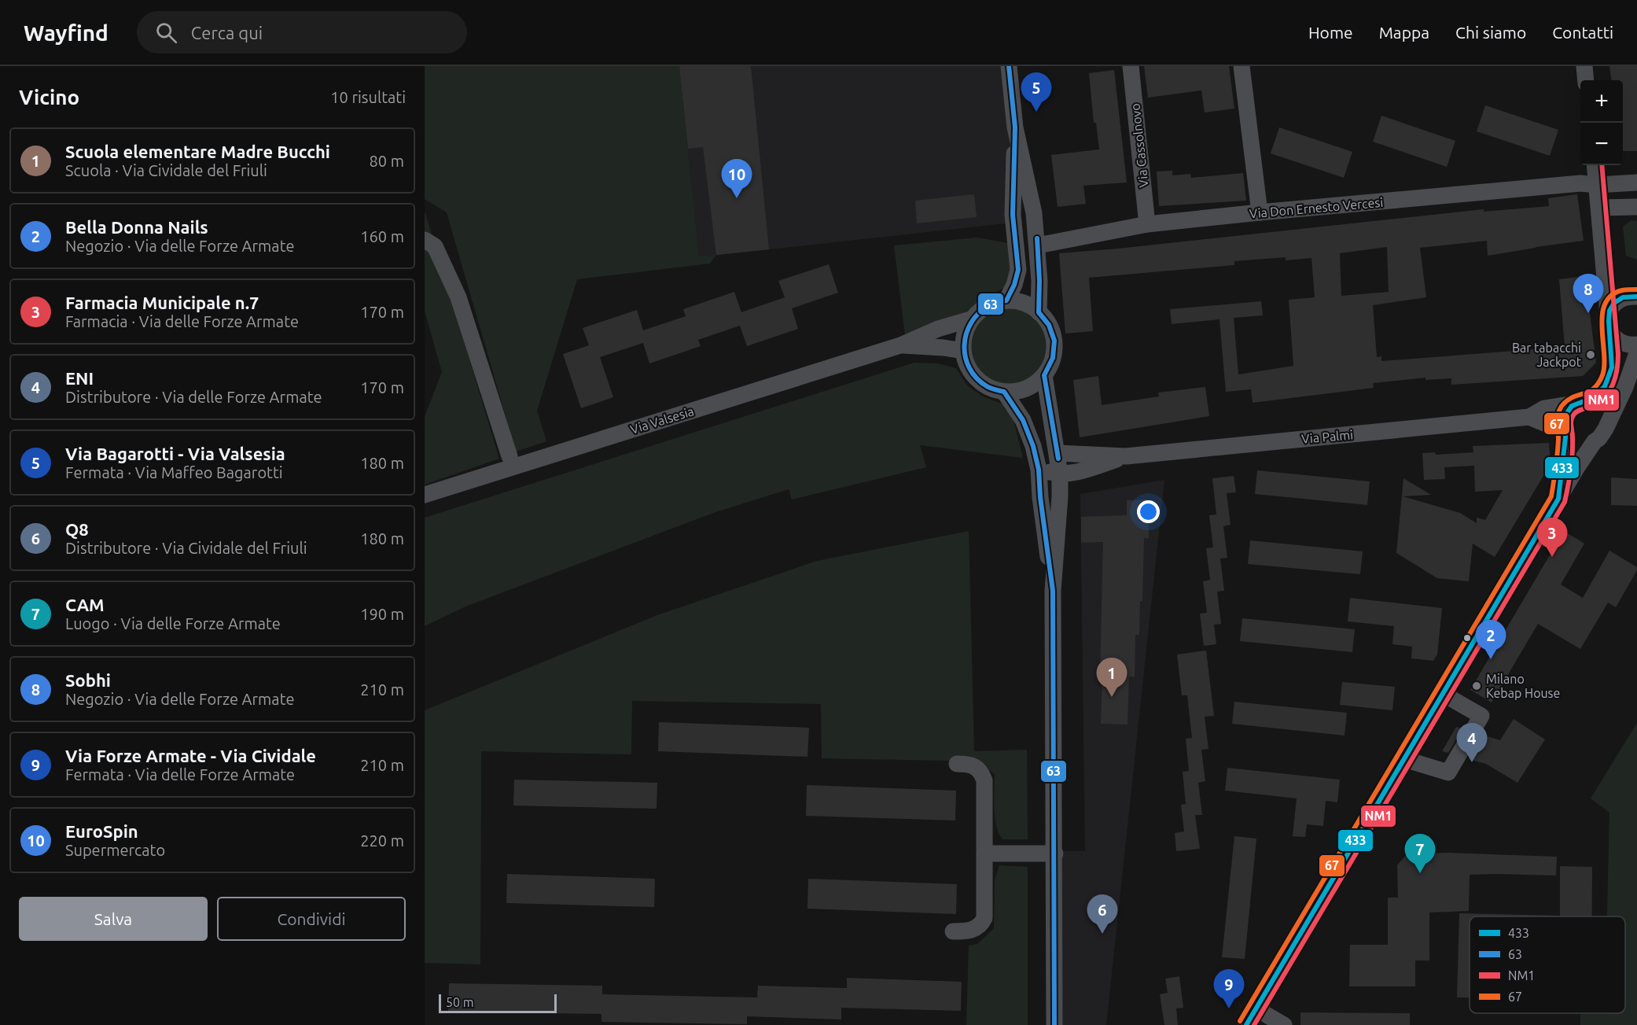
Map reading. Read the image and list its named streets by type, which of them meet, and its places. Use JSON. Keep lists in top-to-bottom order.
{
  "streets": {
    "street": [
      "Via Cassolnovo",
      "Via Don Ernesto Vercesi",
      "Via Valsesia",
      "Via Palmi"
    ]
  },
  "crossings": [
    ["Via Cassolnovo", "Via Don Ernesto Vercesi"]
  ],
  "places": ["Bar tabacchi Jackpot", "Milano Kebap House"],
  "lines": [
    "transit line 63",
    "transit line NM1",
    "transit line 67",
    "transit line 433"
  ],
  "legend": [
    "433",
    "63",
    "NM1",
    "67"
  ],
  "scale_bar": "50 m",
  "page": {
    "header": "Wayfind",
    "search": "Cerca qui",
    "nav": [
      "Home",
      "Mappa",
      "Chi siamo",
      "Contatti"
    ],
    "heading": ["Vicino", "10 risultati"],
    "pins": [
      "5",
      "10",
      "8",
      "3",
      "2",
      "1",
      "4",
      "7",
      "6",
      "9"
    ],
    "map_buttons": ["+", "−"],
    "list": [
      {
        "mark": "1",
        "name": "Scuola elementare Madre Bucchi",
        "note": "Scuola · Via Cividale del Friuli",
        "value": "80 m"
      },
      {
        "mark": "2",
        "name": "Bella Donna Nails",
        "note": "Negozio · Via delle Forze Armate",
        "value": "160 m"
      },
      {
        "mark": "3",
        "name": "Farmacia Municipale n.7",
        "note": "Farmacia · Via delle Forze Armate",
        "value": "170 m"
      },
      {
        "mark": "4",
        "name": "ENI",
        "note": "Distributore · Via delle Forze Armate",
        "value": "170 m"
      },
      {
        "mark": "5",
        "name": "Via Bagarotti - Via Valsesia",
        "note": "Fermata · Via Maffeo Bagarotti",
        "value": "180 m"
      },
      {
        "mark": "6",
        "name": "Q8",
        "note": "Distributore · Via Cividale del Friuli",
        "value": "180 m"
      },
      {
        "mark": "7",
        "name": "CAM",
        "note": "Luogo · Via delle Forze Armate",
        "value": "190 m"
      },
      {
        "mark": "8",
        "name": "Sobhi",
        "note": "Negozio · Via delle Forze Armate",
        "value": "210 m"
      },
      {
        "mark": "9",
        "name": "Via Forze Armate - Via Cividale",
        "note": "Fermata · Via delle Forze Armate",
        "value": "210 m"
      },
      {
        "mark": "10",
        "name": "EuroSpin",
        "note": "Supermercato",
        "value": "220 m"
      }
    ],
    "buttons": ["Salva", "Condividi"],
    "scale": "50 m"
  }
}
